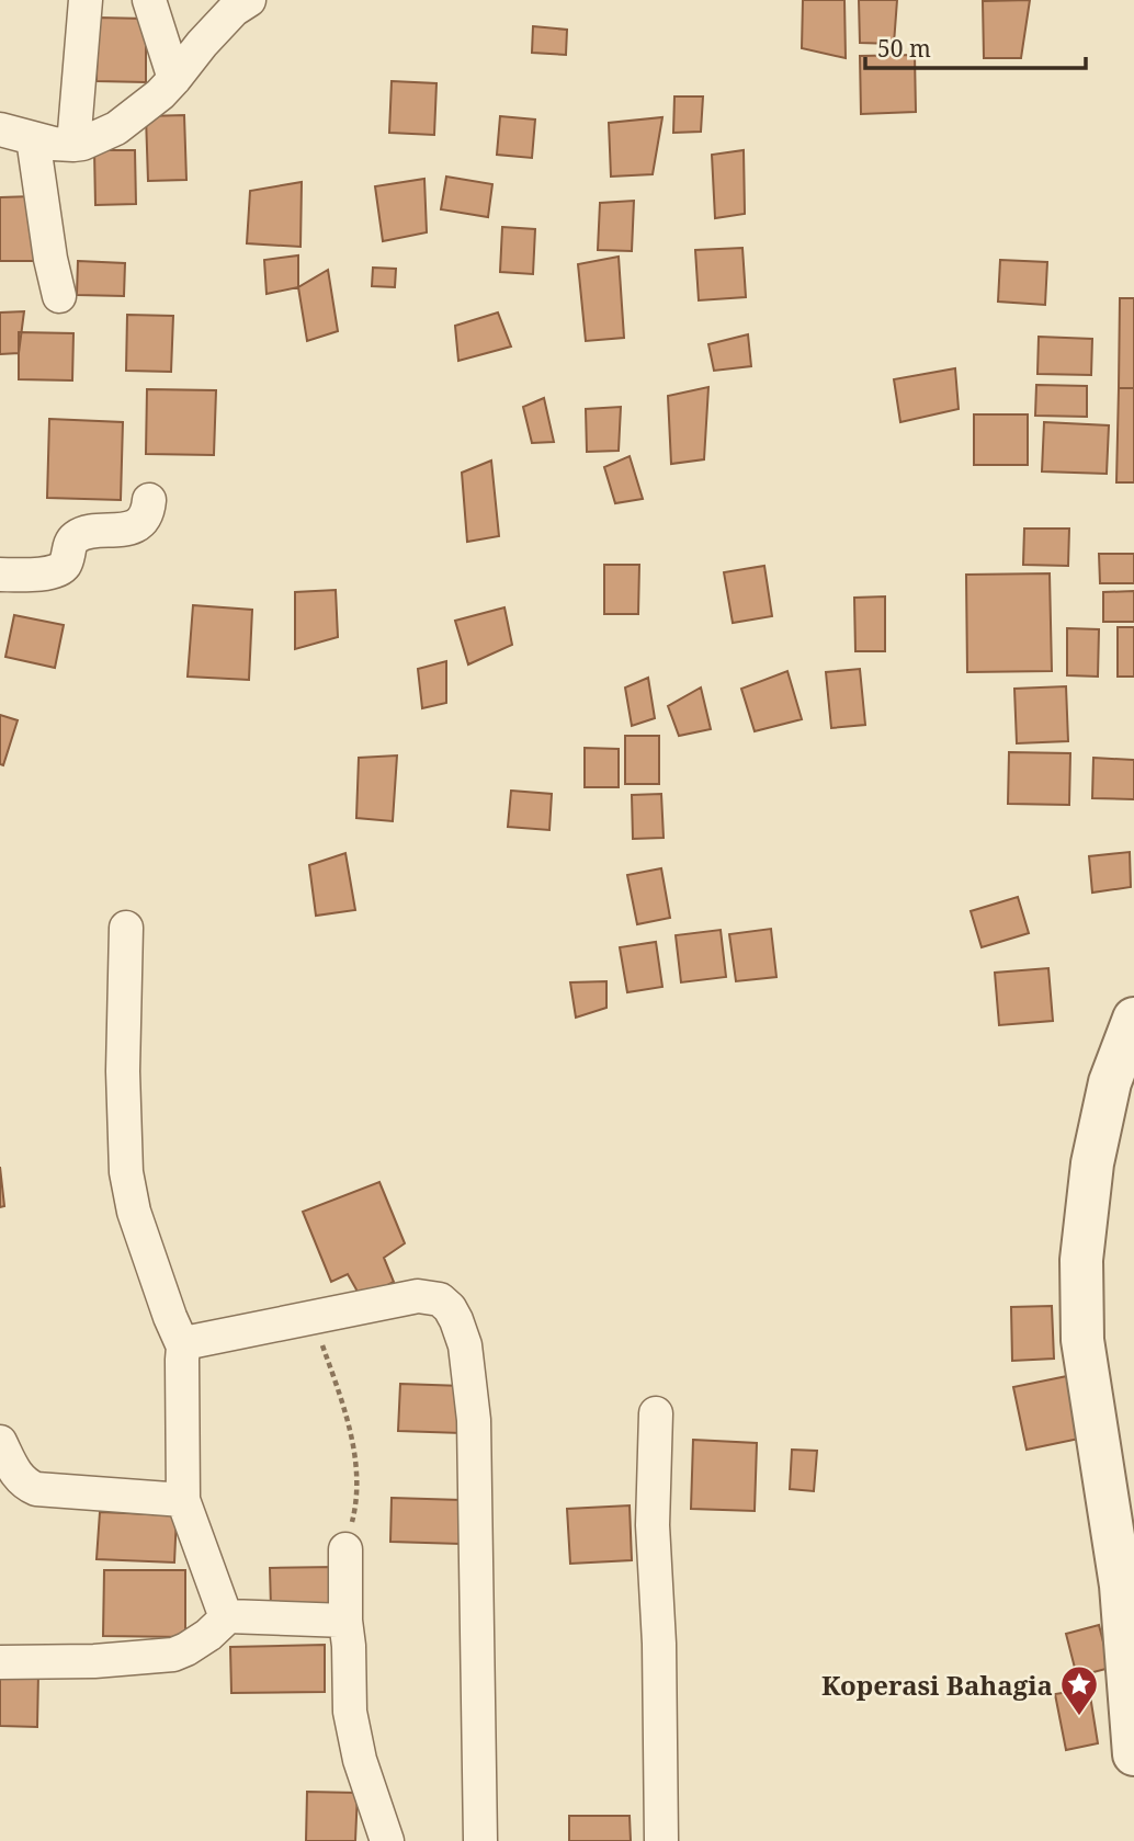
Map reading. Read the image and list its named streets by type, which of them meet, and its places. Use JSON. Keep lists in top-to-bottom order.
{
  "places": {
    "place": ["Koperasi Bahagia"]
  },
  "scale_bar": "50 m"
}
